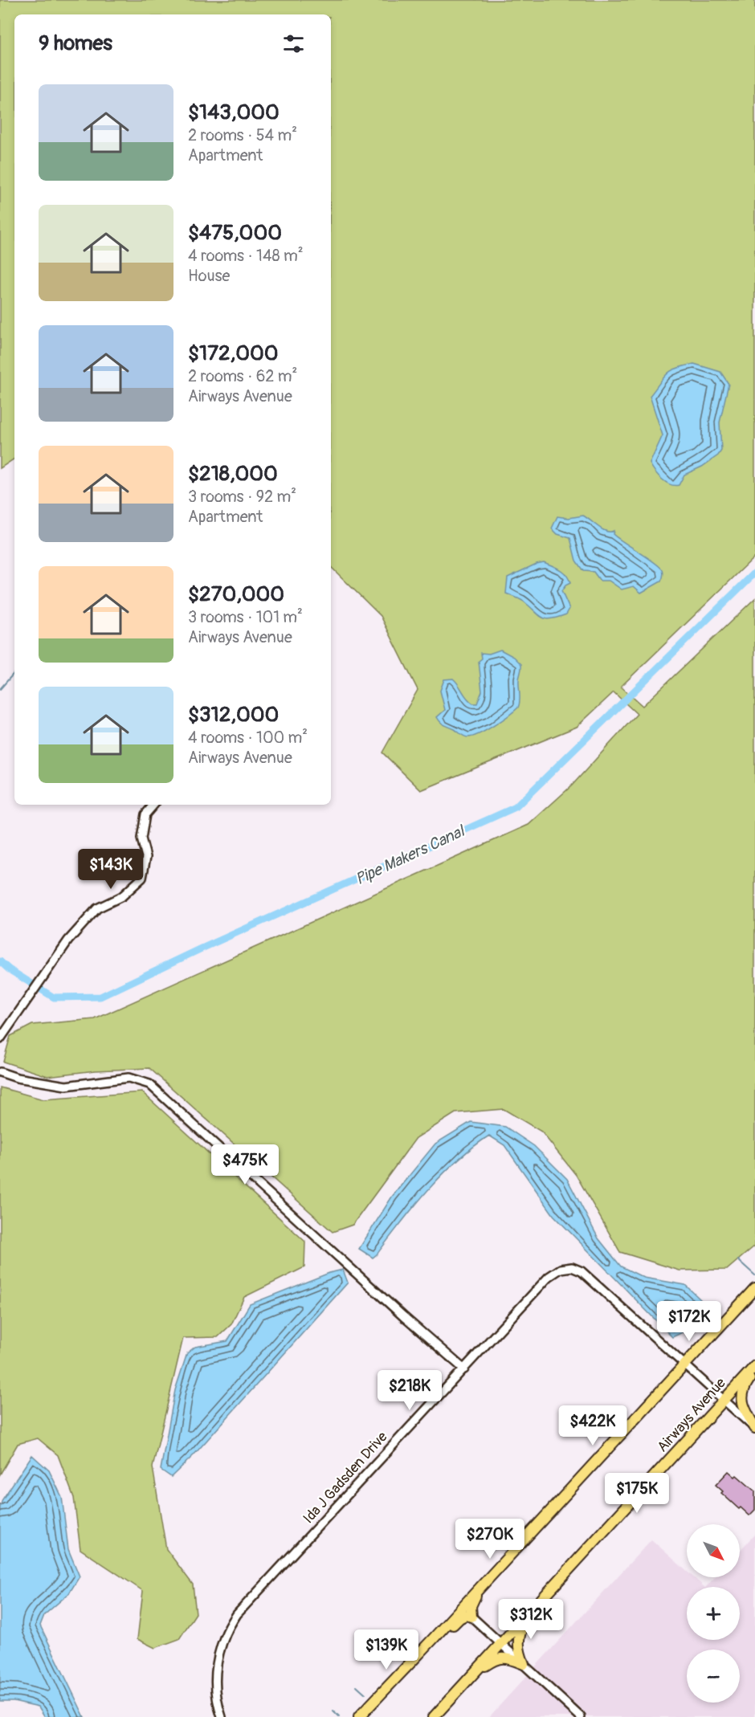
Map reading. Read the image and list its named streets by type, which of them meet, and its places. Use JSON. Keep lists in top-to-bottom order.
{
  "streets": {
    "main road": ["Airways Avenue"],
    "street": ["Ida J Gadsden Drive"]
  },
  "crossings": [
    ["Airways Avenue", "Ida J Gadsden Drive"]
  ],
  "water": ["Pipe Makers Canal"],
  "north": "bottom right",
  "page": {
    "heading": "9 homes",
    "list": [
      {
        "name": "$143,000",
        "note": "2 rooms · 54 m² · Apartment"
      },
      {
        "name": "$475,000",
        "note": "4 rooms · 148 m² · House"
      },
      {
        "name": "$172,000",
        "note": "2 rooms · 62 m² · Airways Avenue"
      },
      {
        "name": "$218,000",
        "note": "3 rooms · 92 m² · Apartment"
      },
      {
        "name": "$270,000",
        "note": "3 rooms · 101 m² · Airways Avenue"
      },
      {
        "name": "$312,000",
        "note": "4 rooms · 100 m² · Airways Avenue"
      }
    ],
    "price": [
      "$143K",
      "$475K",
      "$172K",
      "$218K",
      "$422K",
      "$175K",
      "$270K",
      "$312K",
      "$139K"
    ],
    "map_buttons": ["+", "−"]
  }
}
